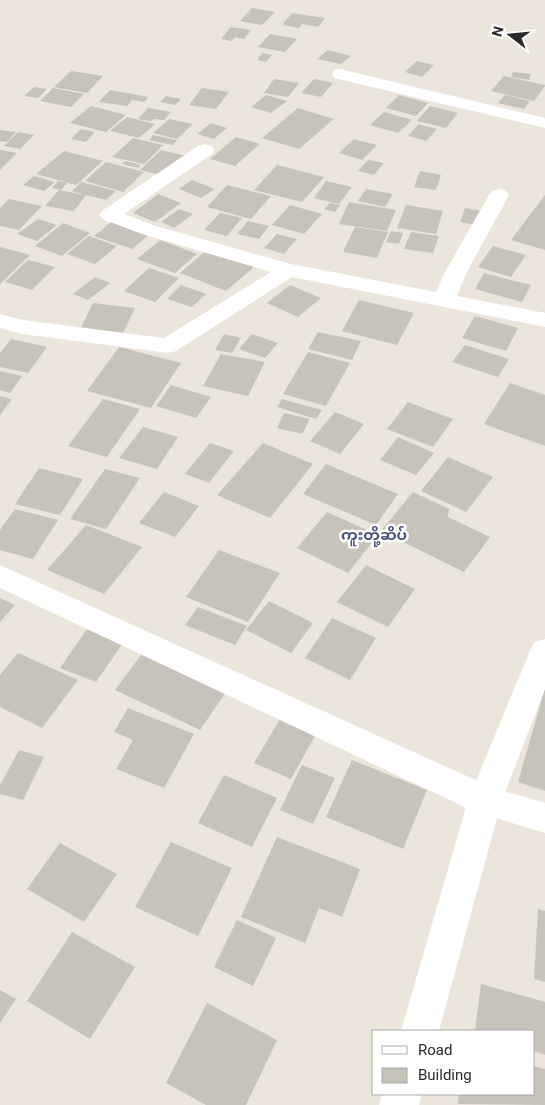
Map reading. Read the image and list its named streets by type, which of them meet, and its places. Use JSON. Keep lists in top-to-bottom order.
{
  "districts": ["ကူးတို့ဆိပ်"],
  "legend": ["Road", "Building"],
  "north": "left"
}
